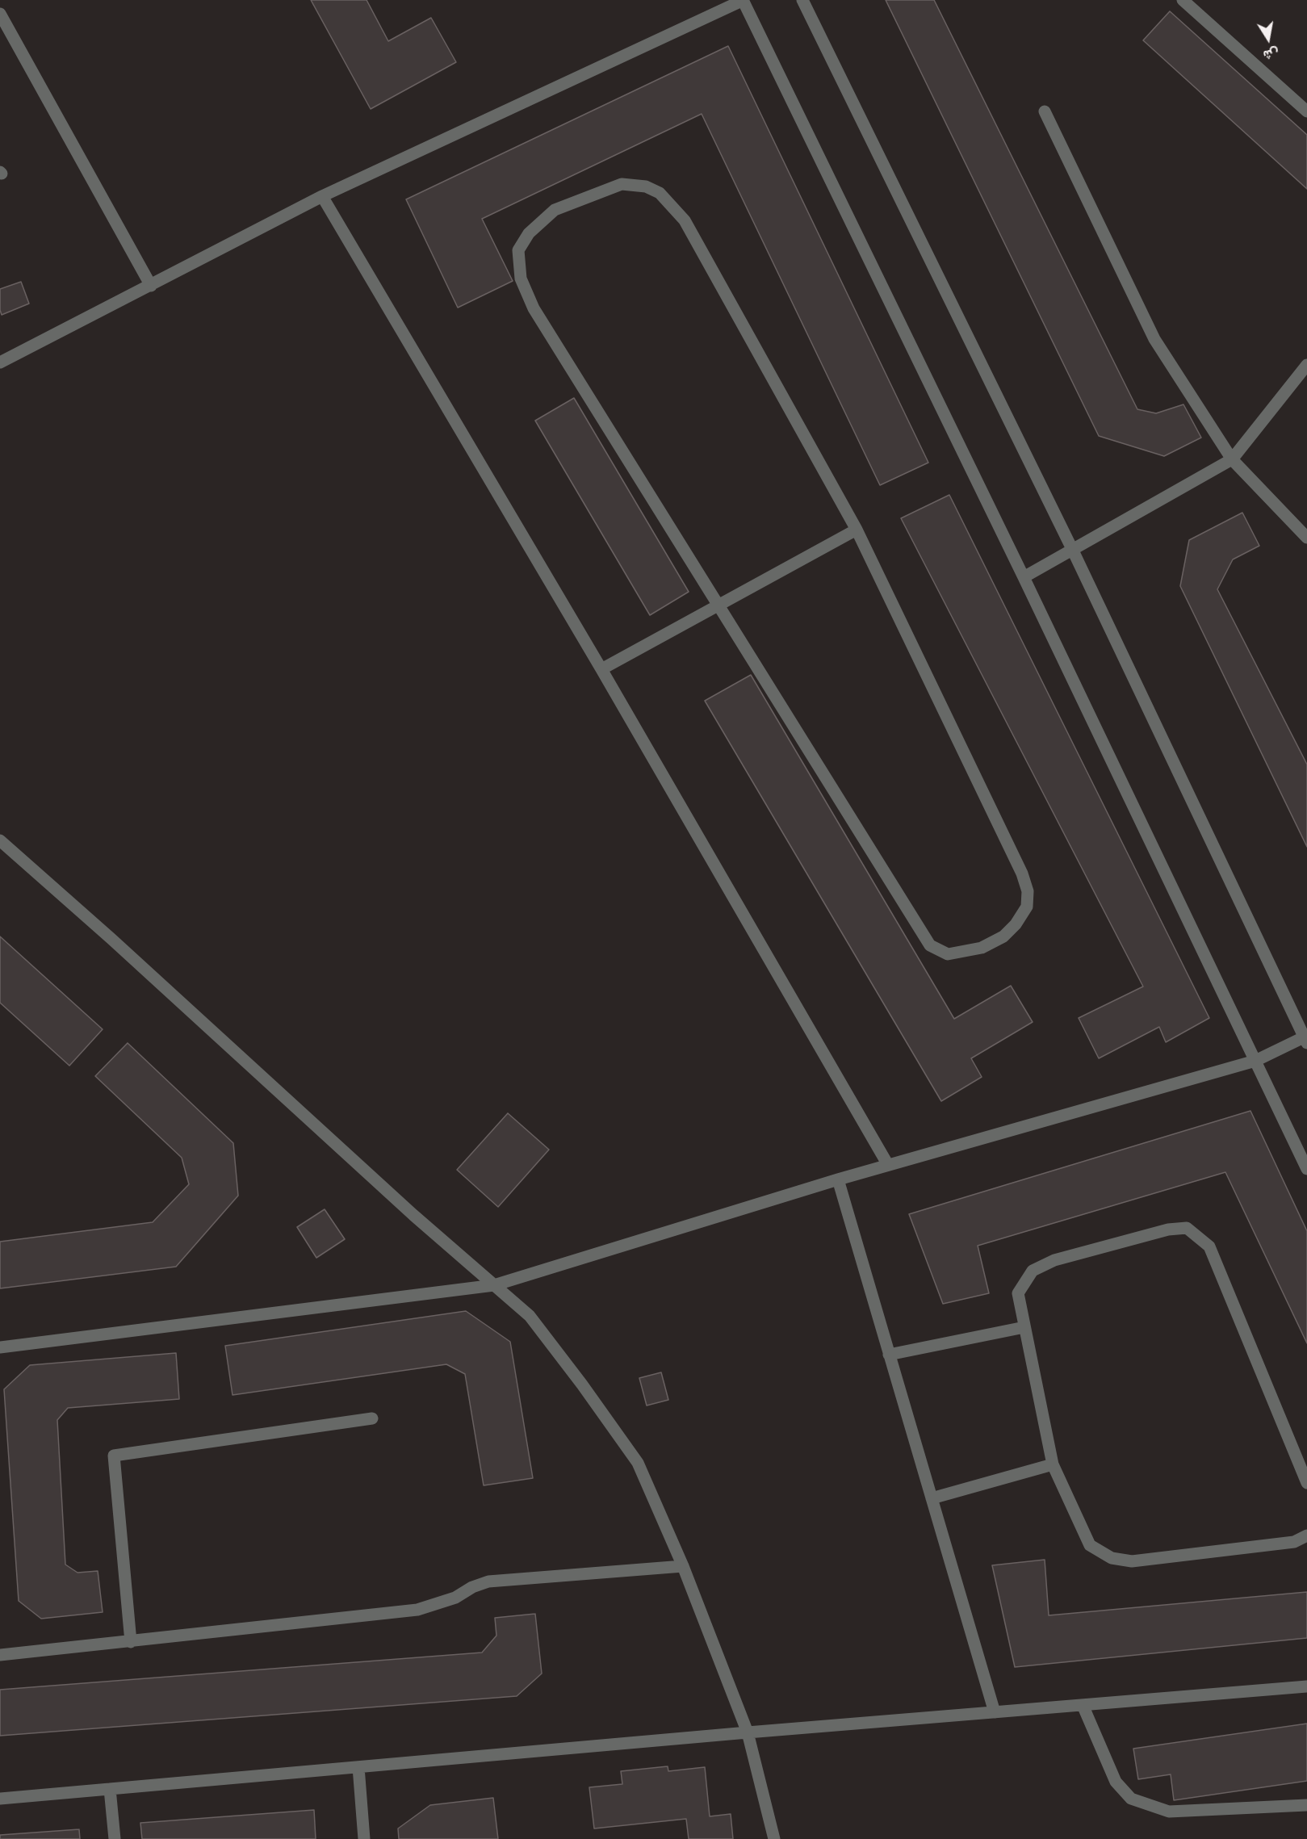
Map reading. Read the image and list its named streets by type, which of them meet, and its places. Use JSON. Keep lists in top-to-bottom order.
{
  "north": "bottom"
}
